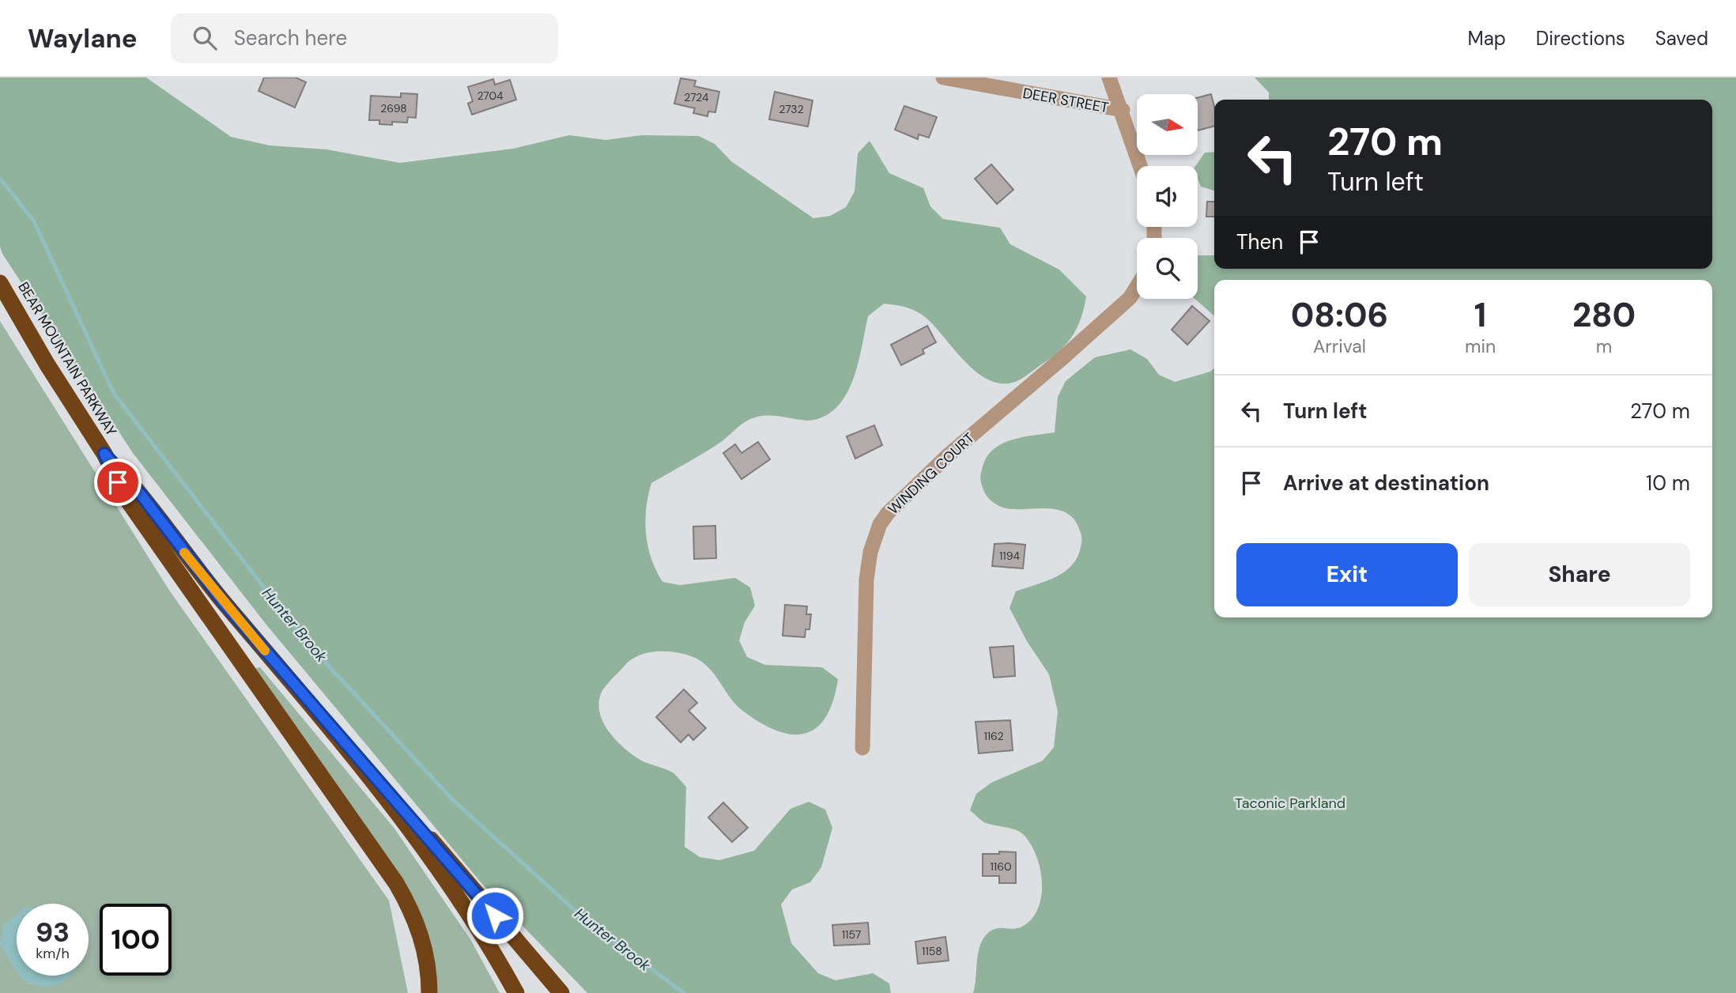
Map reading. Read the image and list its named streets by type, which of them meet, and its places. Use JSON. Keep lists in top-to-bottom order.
{
  "streets": {
    "highway": ["BEAR MOUNTAIN PARKWAY"],
    "street": ["DEER STREET", "WINDING COURT"]
  },
  "water": ["Hunter Brook"],
  "parks": ["Taconic Parkland"],
  "house_numbers": [
    "2704",
    "2724",
    "2698",
    "2732",
    "1194",
    "1162",
    "1160",
    "1157",
    "1158"
  ],
  "north": "right",
  "page": {
    "header": "Waylane",
    "search": "Search here",
    "nav": ["Map", "Directions", "Saved"],
    "turn": ["270 m", "Turn left"],
    "then": "Then",
    "eta": [
      "08:06",
      "Arrival",
      "1",
      "min",
      "280",
      "m"
    ],
    "list": [
      {
        "name": "Turn left",
        "value": "270 m"
      },
      {
        "name": "Arrive at destination",
        "value": "10 m"
      }
    ],
    "buttons": ["Exit", "Share"],
    "speed": "93 km/h",
    "limit": "100"
  }
}
